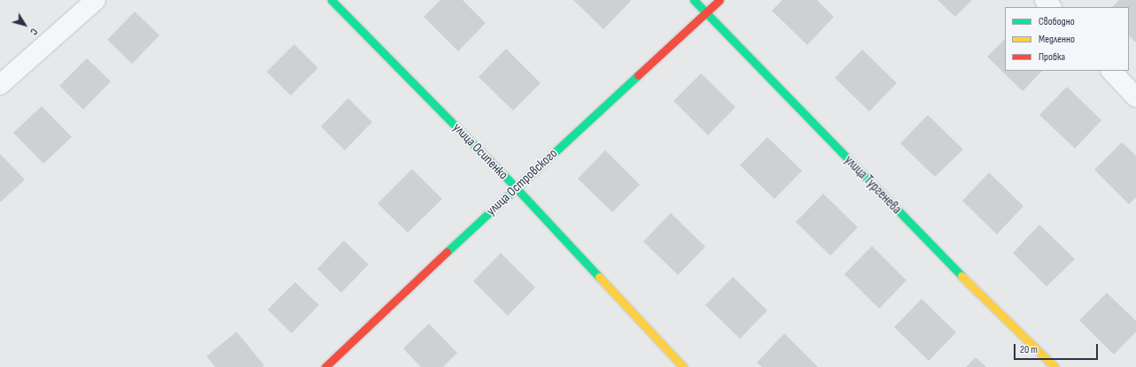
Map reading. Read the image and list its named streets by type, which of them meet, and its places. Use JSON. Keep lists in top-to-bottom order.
{
  "streets": {
    "street": ["улица Осипенко", "улица Островского", "улица Тургенева"]
  },
  "crossings": [
    ["улица Осипенко", "улица Островского"],
    ["улица Островского", "улица Тургенева"]
  ],
  "legend": ["Свободно", "Медленно", "Пробка"],
  "scale_bar": "20 m",
  "north": "bottom right"
}
